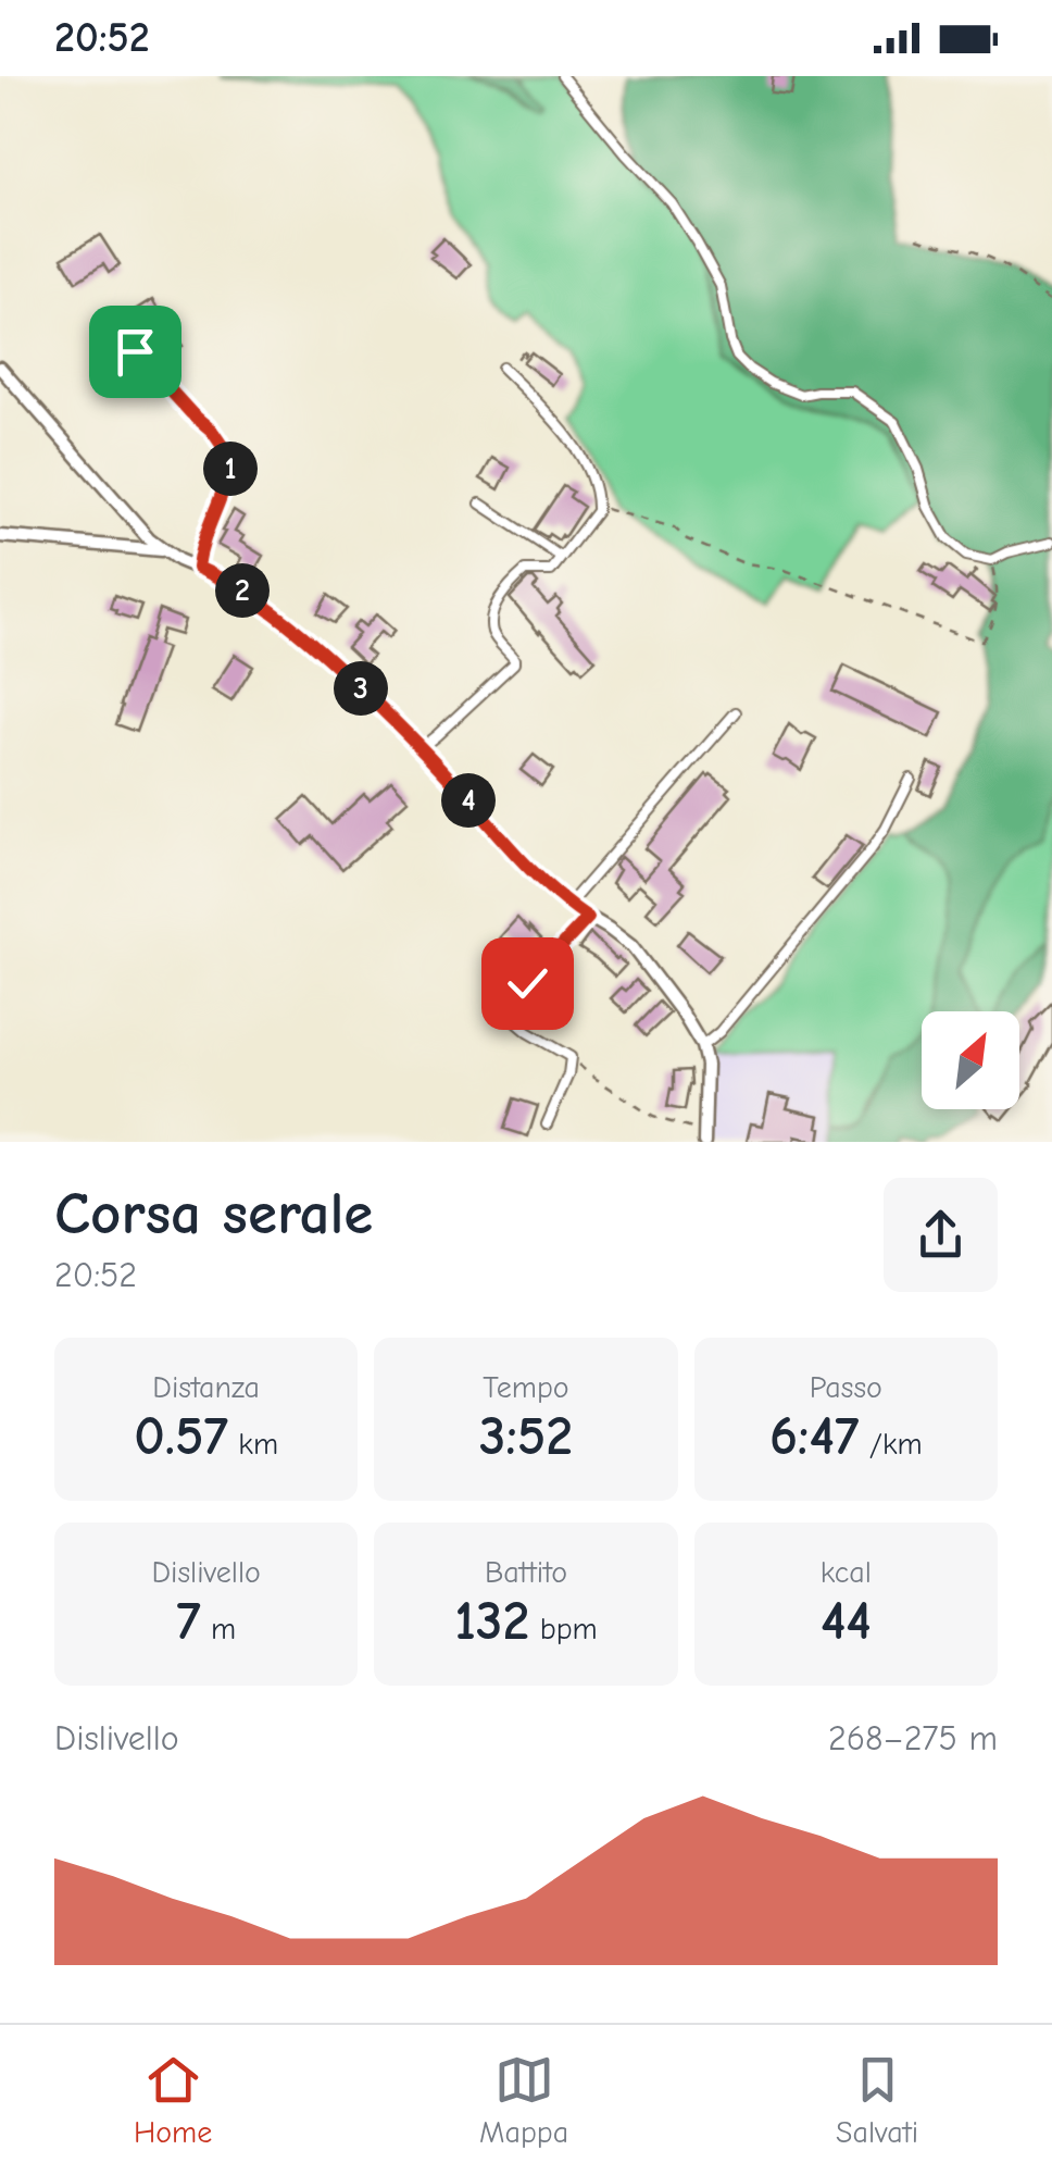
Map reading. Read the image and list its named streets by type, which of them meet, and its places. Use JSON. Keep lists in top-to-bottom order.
{
  "north": "top right",
  "page": {
    "status": "20:52",
    "pins": [
      "1",
      "2",
      "3",
      "4"
    ],
    "heading": ["Corsa serale", "20:52"],
    "stats": [
      ["Distanza", "0.57 km"],
      ["Tempo", "3:52"],
      ["Passo", "6:47 /km"],
      ["Dislivello", "7 m"],
      ["Battito", "132 bpm"],
      ["kcal", "44"]
    ],
    "chart": ["Dislivello", "268–275 m"],
    "tabs": ["Home", "Mappa", "Salvati"]
  }
}
